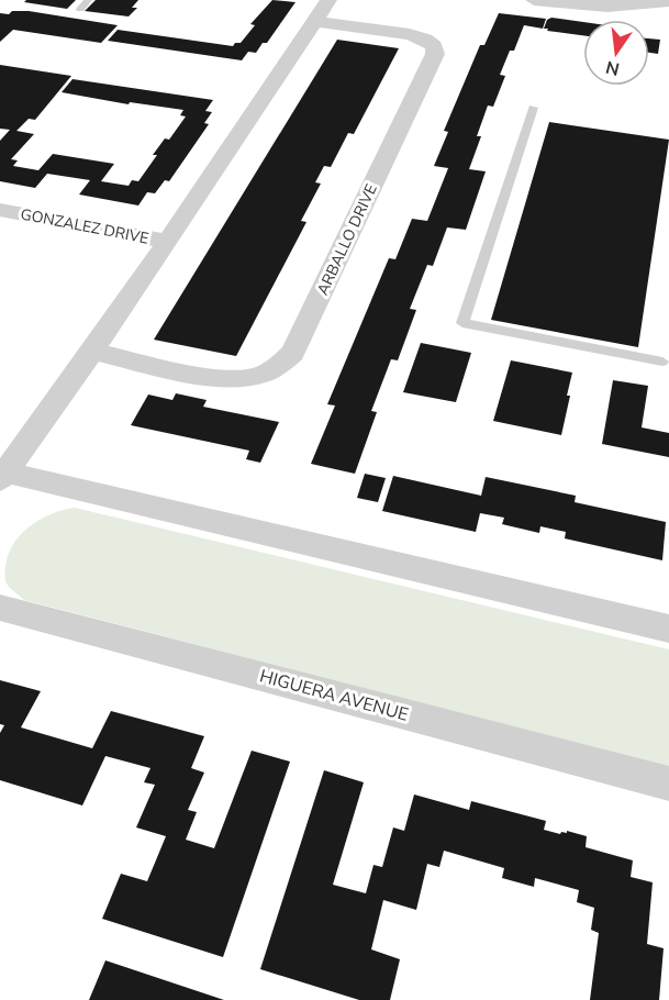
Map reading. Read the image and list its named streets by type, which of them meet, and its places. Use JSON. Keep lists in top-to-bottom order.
{
  "streets": {
    "street": ["GONZALEZ DRIVE", "ARBALLO DRIVE", "HIGUERA AVENUE"]
  },
  "north": "bottom"
}
